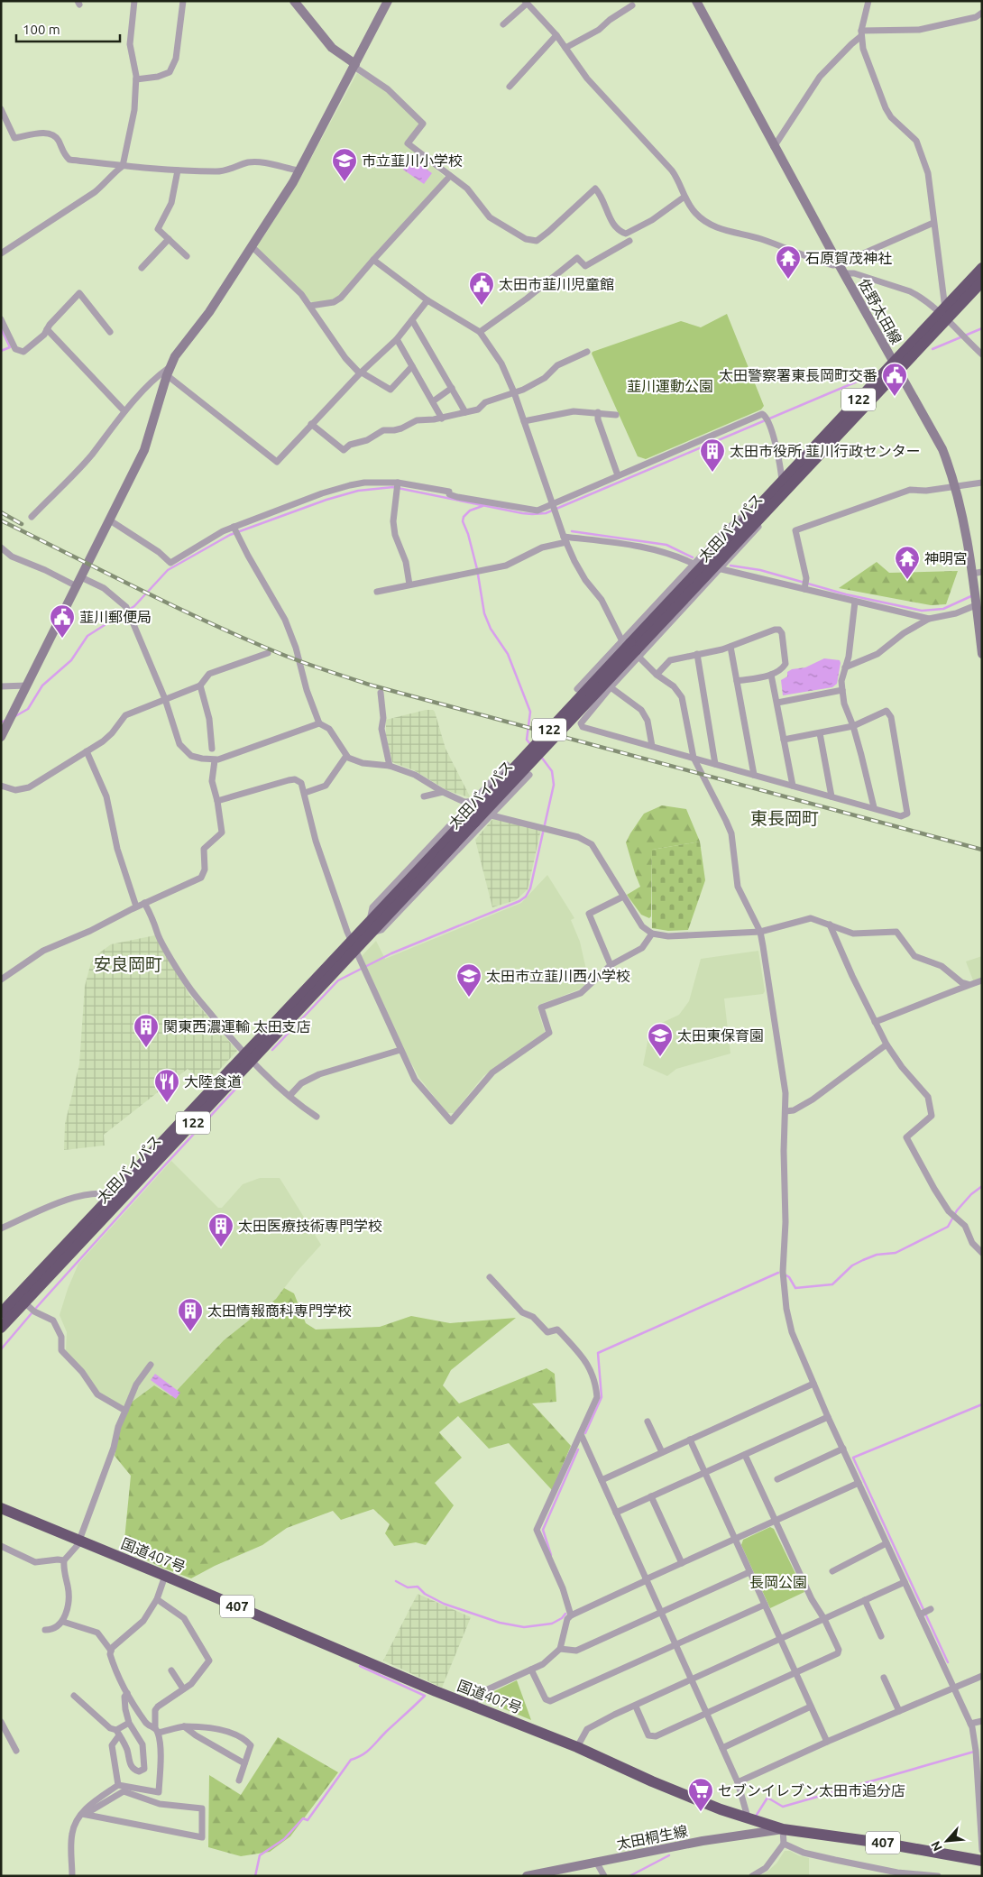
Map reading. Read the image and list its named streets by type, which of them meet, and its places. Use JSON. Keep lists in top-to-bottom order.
{
  "streets": {
    "highway": [
      "122",
      "太田バイパス",
      "国道407号",
      "407"
    ],
    "main road": ["佐野太田線", "太田桐生線"]
  },
  "crossings": [
    ["佐野太田線", "太田バイパス"],
    ["国道407号", "太田桐生線"]
  ],
  "districts": ["東長岡町", "安良岡町"],
  "parks": ["韮川運動公園", "長岡公園"],
  "places": {
    "school or university": ["市立韮川小学校", "太田市立韮川西小学校", "太田東保育園"],
    "temple": ["石原賀茂神社", "神明宮"],
    "public building": ["太田市韮川児童館", "太田警察署東長岡町交番", "韮川郵便局"],
    "building": [
      "太田市役所 韮川行政センター",
      "関東西濃運輸 太田支店",
      "太田医療技術専門学校",
      "太田情報商科専門学校"
    ],
    "restaurant": ["大陸食道"],
    "supermarket": ["セブンイレブン太田市追分店"]
  },
  "scale_bar": "100 m",
  "north": "bottom left"
}
